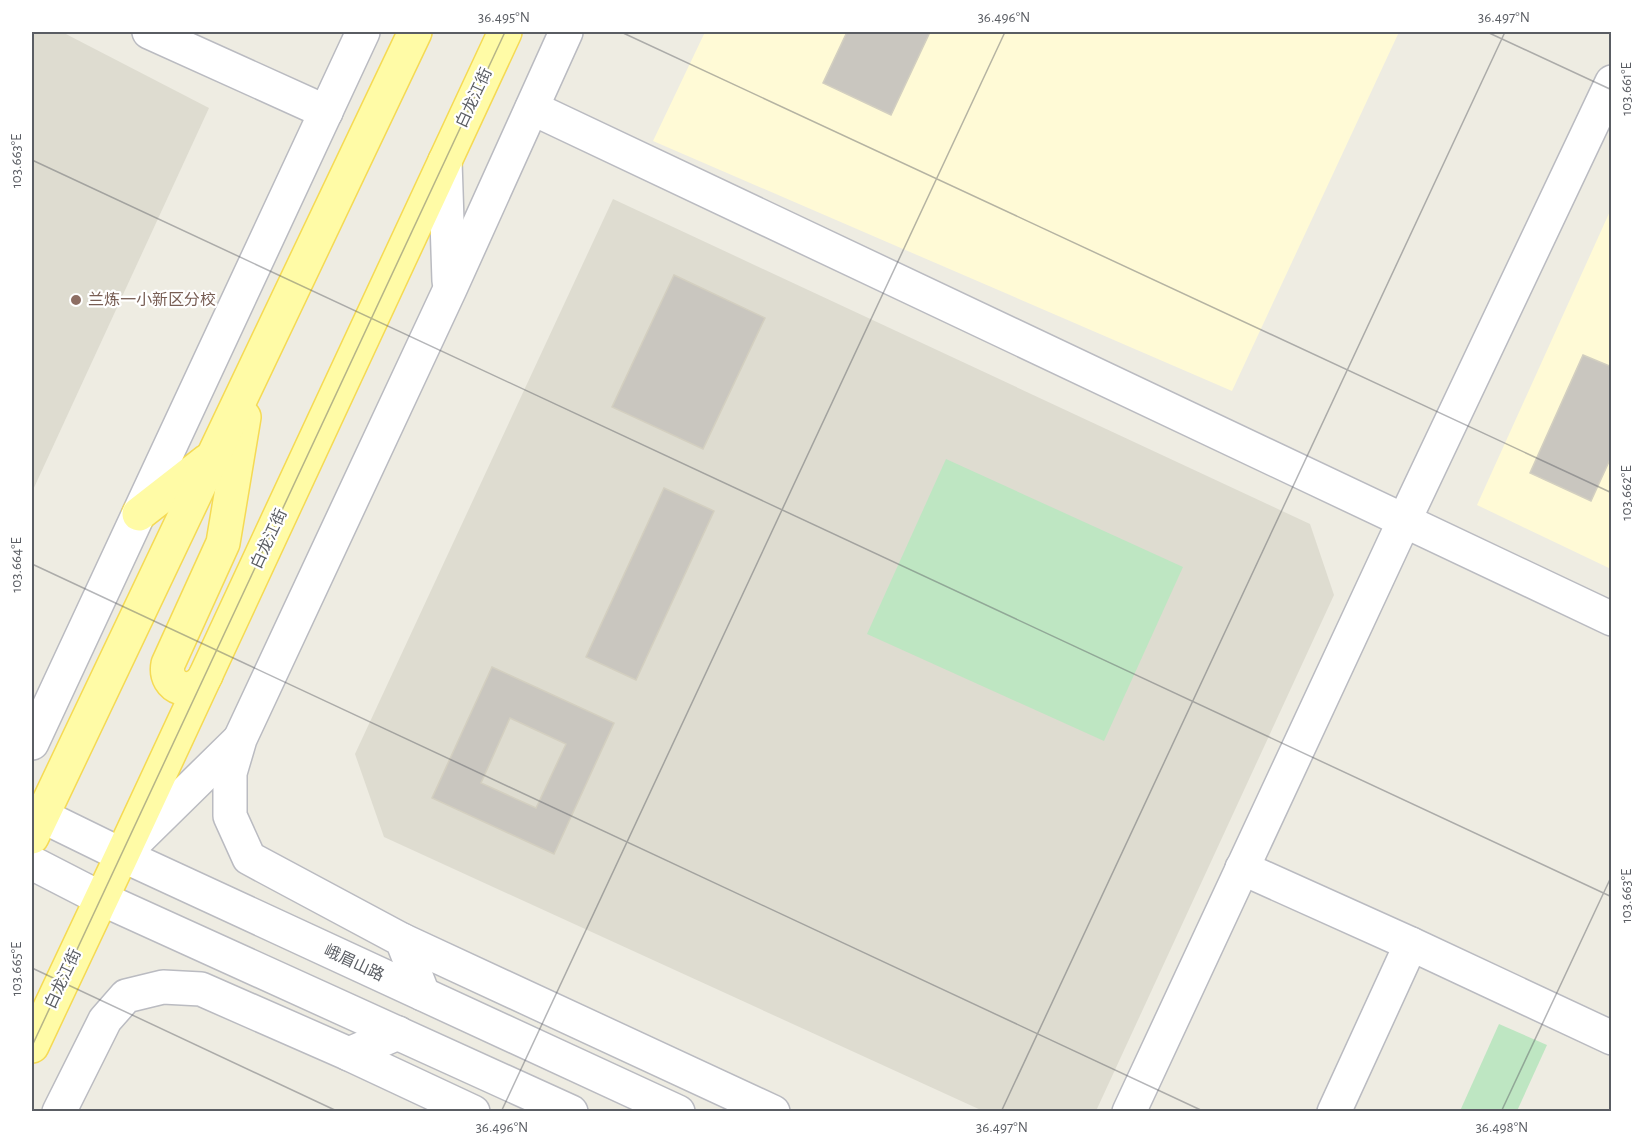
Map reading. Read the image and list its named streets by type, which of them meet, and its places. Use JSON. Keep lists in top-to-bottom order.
{
  "streets": {
    "main road": ["白龙江街"],
    "street": ["峨眉山路"]
  },
  "crossings": [
    ["白龙江街", "峨眉山路"]
  ],
  "places": ["兰炼一小新区分校"],
  "coordinates": [
    "36.495°N",
    "36.496°N",
    "36.497°N",
    "103.661°E",
    "103.663°E",
    "103.662°E",
    "103.664°E",
    "103.665°E",
    "36.498°N"
  ]
}
